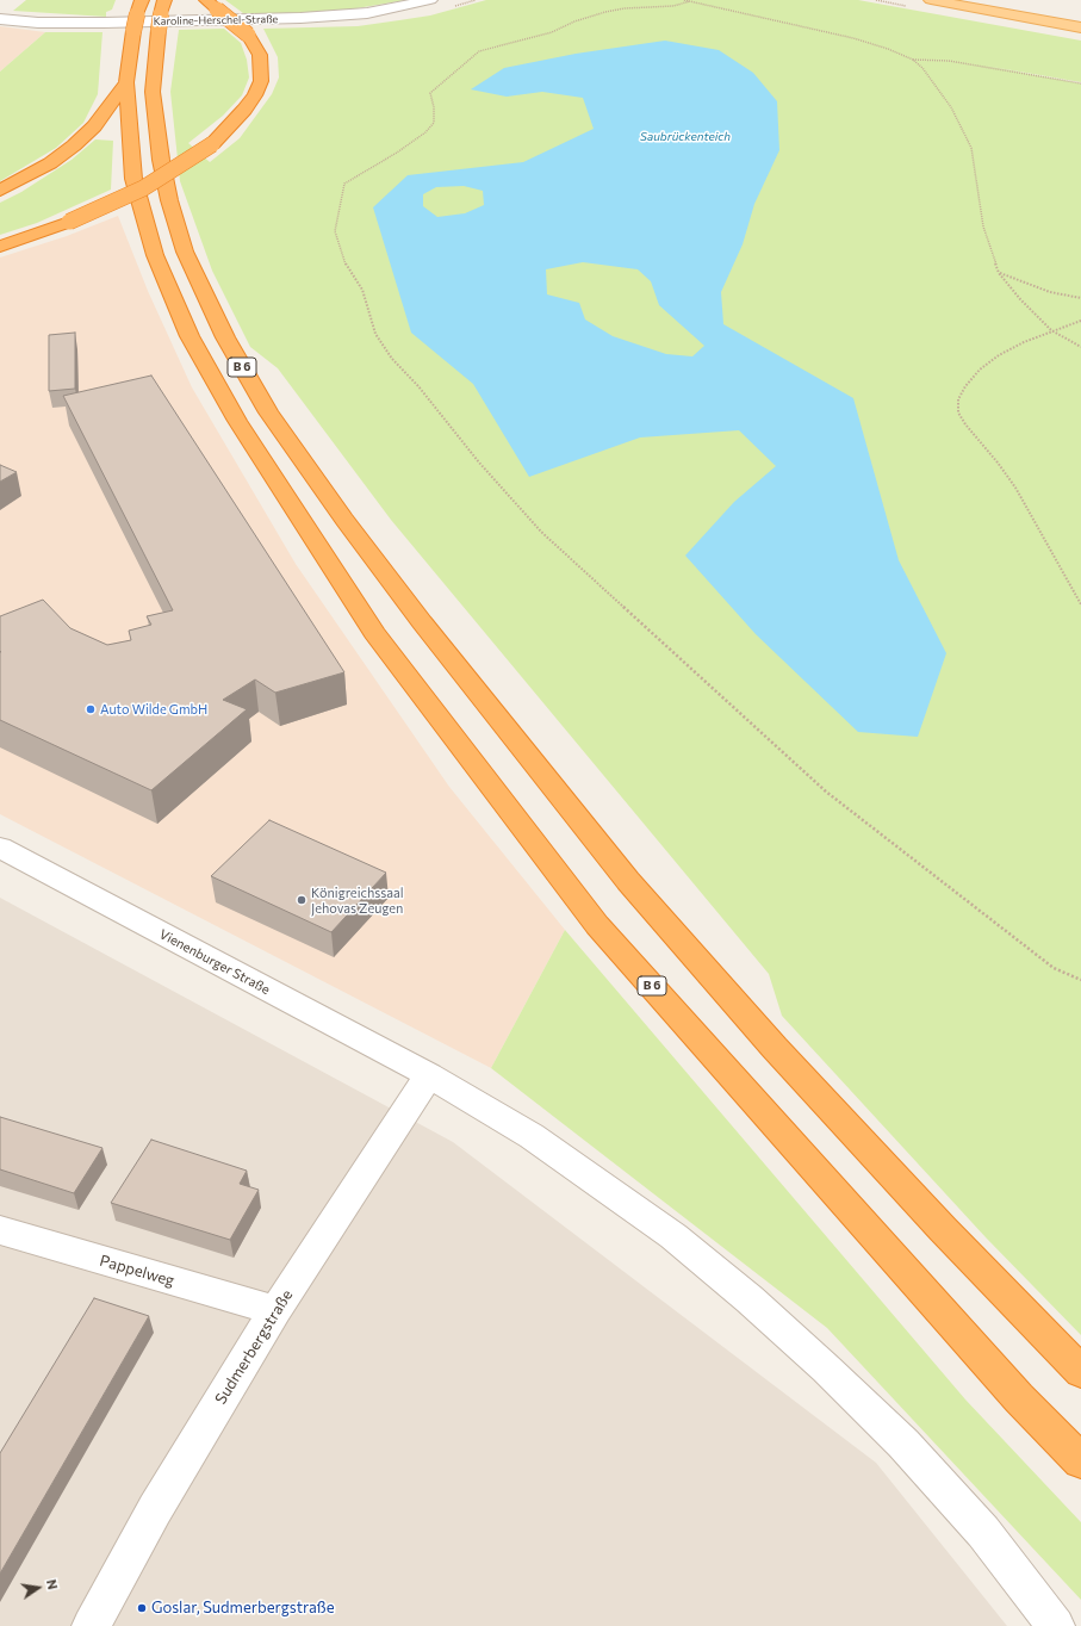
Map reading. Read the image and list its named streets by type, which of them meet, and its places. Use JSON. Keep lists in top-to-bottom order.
{
  "streets": {
    "highway": ["B 6"],
    "street": [
      "Karoline-Herschel-Straße",
      "Vienenburger Straße",
      "Pappelweg",
      "Sudmerbergstraße"
    ]
  },
  "crossings": [
    ["Vienenburger Straße", "Sudmerbergstraße"],
    ["Pappelweg", "Sudmerbergstraße"]
  ],
  "water": ["Saubrückenteich"],
  "places": ["Auto Wilde GmbH", "Königreichssaal Jehovas Zeugen", "Goslar, Sudmerbergstraße"],
  "north": "right"
}
